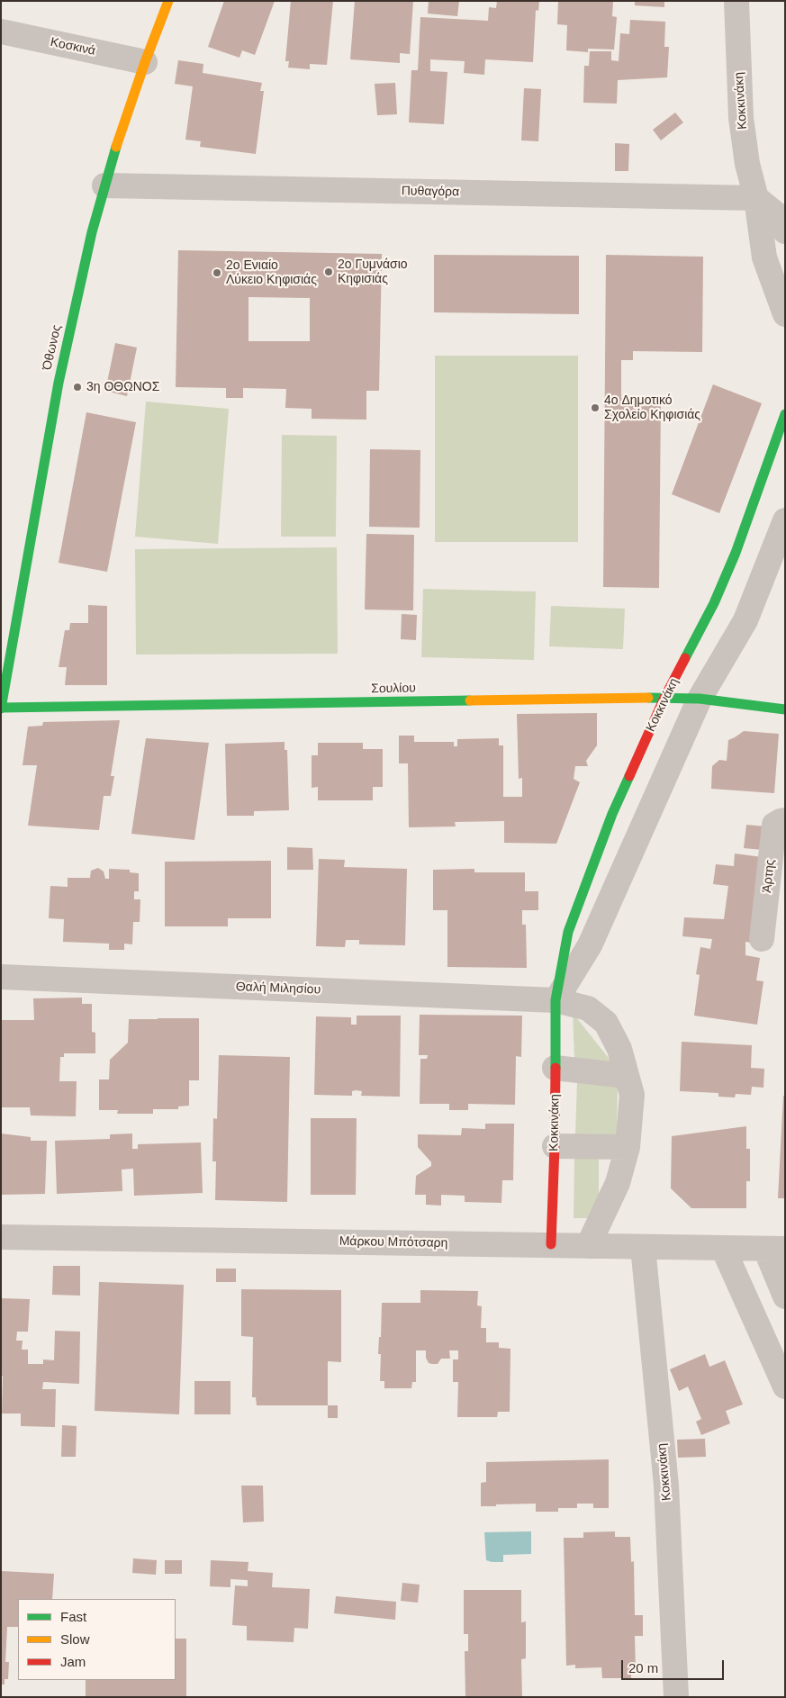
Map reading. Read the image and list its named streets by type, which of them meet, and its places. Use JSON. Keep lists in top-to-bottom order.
{
  "streets": {
    "street": [
      "Κοσκινά",
      "Κοκκινάκη",
      "Πυθαγόρα",
      "Όθωνος",
      "Σουλίου",
      "Άρτης",
      "Θαλή Μιλησίου",
      "Μάρκου Μπότσαρη"
    ]
  },
  "crossings": [
    ["Κοσκινά", "Όθωνος"],
    ["Κοκκινάκη", "Πυθαγόρα"],
    ["Κοκκινάκη", "Σουλίου"],
    ["Κοκκινάκη", "Θαλή Μιλησίου"],
    ["Κοκκινάκη", "Μάρκου Μπότσαρη"],
    ["Πυθαγόρα", "Όθωνος"],
    ["Όθωνος", "Σουλίου"],
    ["Θαλή Μιλησίου", "Μάρκου Μπότσαρη"]
  ],
  "places": [
    "2ο Γυμνάσιο Κηφισιάς",
    "2ο Ενιαίο Λύκειο Κηφισιάς",
    "3η ΟΘΩΝΟΣ",
    "4ο Δημοτικό Σχολείο Κηφισιάς"
  ],
  "legend": ["Fast", "Slow", "Jam"],
  "scale_bar": "20 m"
}
